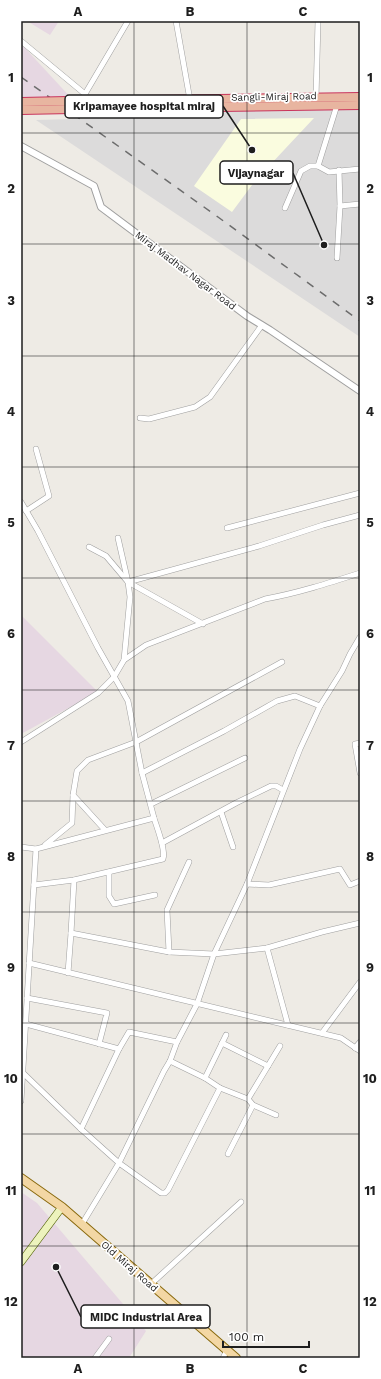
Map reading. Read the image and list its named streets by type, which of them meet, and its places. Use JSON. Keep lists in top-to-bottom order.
{
  "streets": {
    "highway": ["Sangli-Miraj Road"],
    "main road": ["Old Miraj Road"],
    "street": ["Miraj Madhav Nagar Road"]
  },
  "places": ["Kripamayee hospital miraj", "Vijaynagar", "MIDC Industrial Area"],
  "scale_bar": "100 m",
  "grid": {
    "columns": ["A", "B", "C"],
    "rows": [
      "1",
      "2",
      "3",
      "4",
      "5",
      "6",
      "7",
      "8",
      "9",
      "10",
      "11",
      "12"
    ]
  }
}
